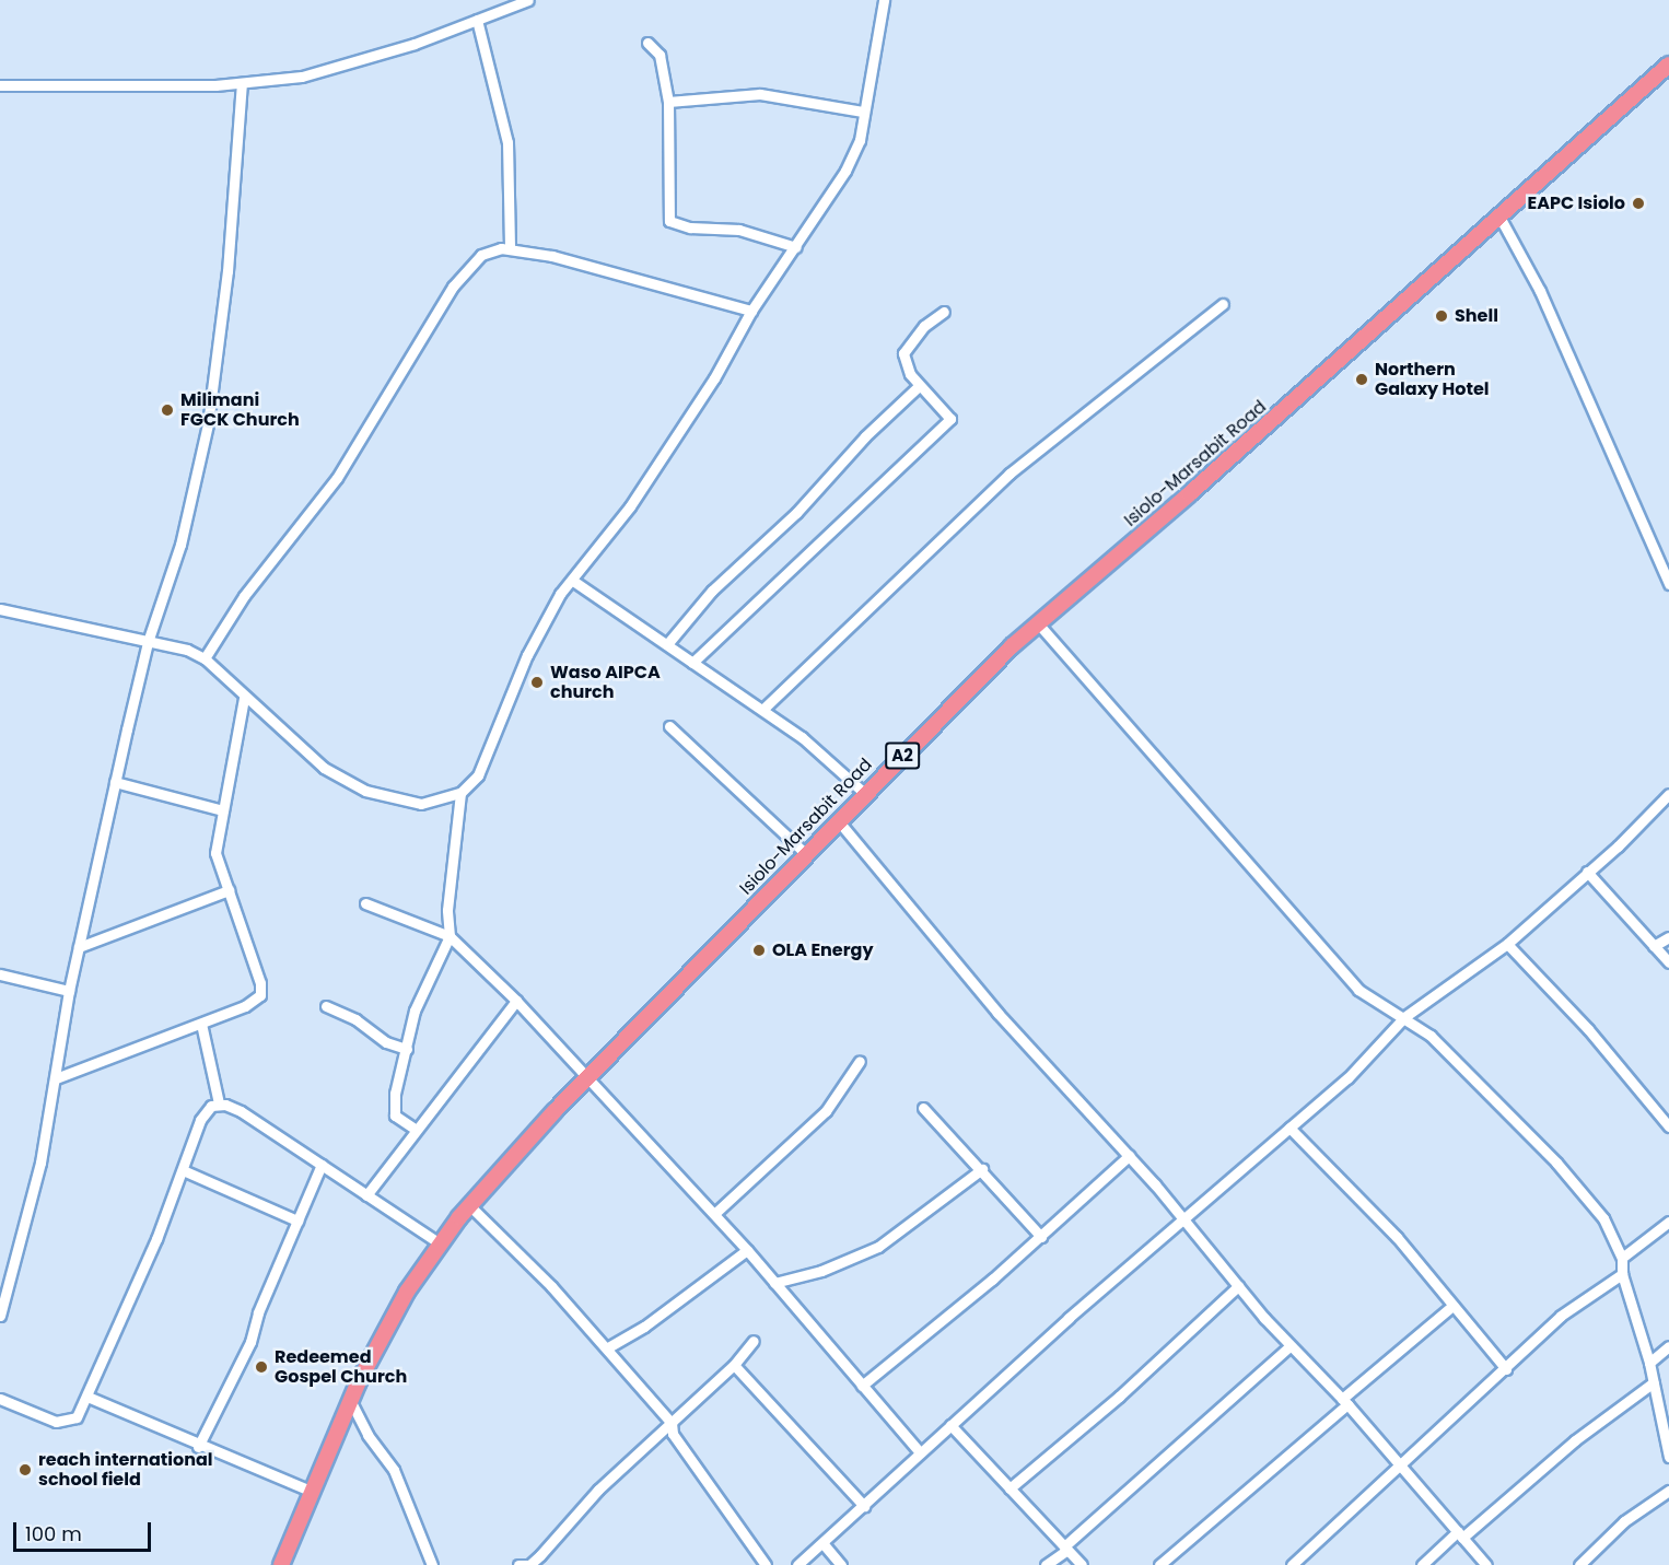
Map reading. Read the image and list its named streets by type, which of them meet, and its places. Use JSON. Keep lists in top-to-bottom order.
{
  "streets": {
    "highway": ["Isiolo-Marsabit Road", "A2"]
  },
  "places": [
    "EAPC Isiolo",
    "Shell",
    "Northern Galaxy Hotel",
    "Milimani FGCK Church",
    "Waso AIPCA church",
    "OLA Energy",
    "Redeemed Gospel Church",
    "reach international school field"
  ],
  "scale_bar": "100 m"
}
